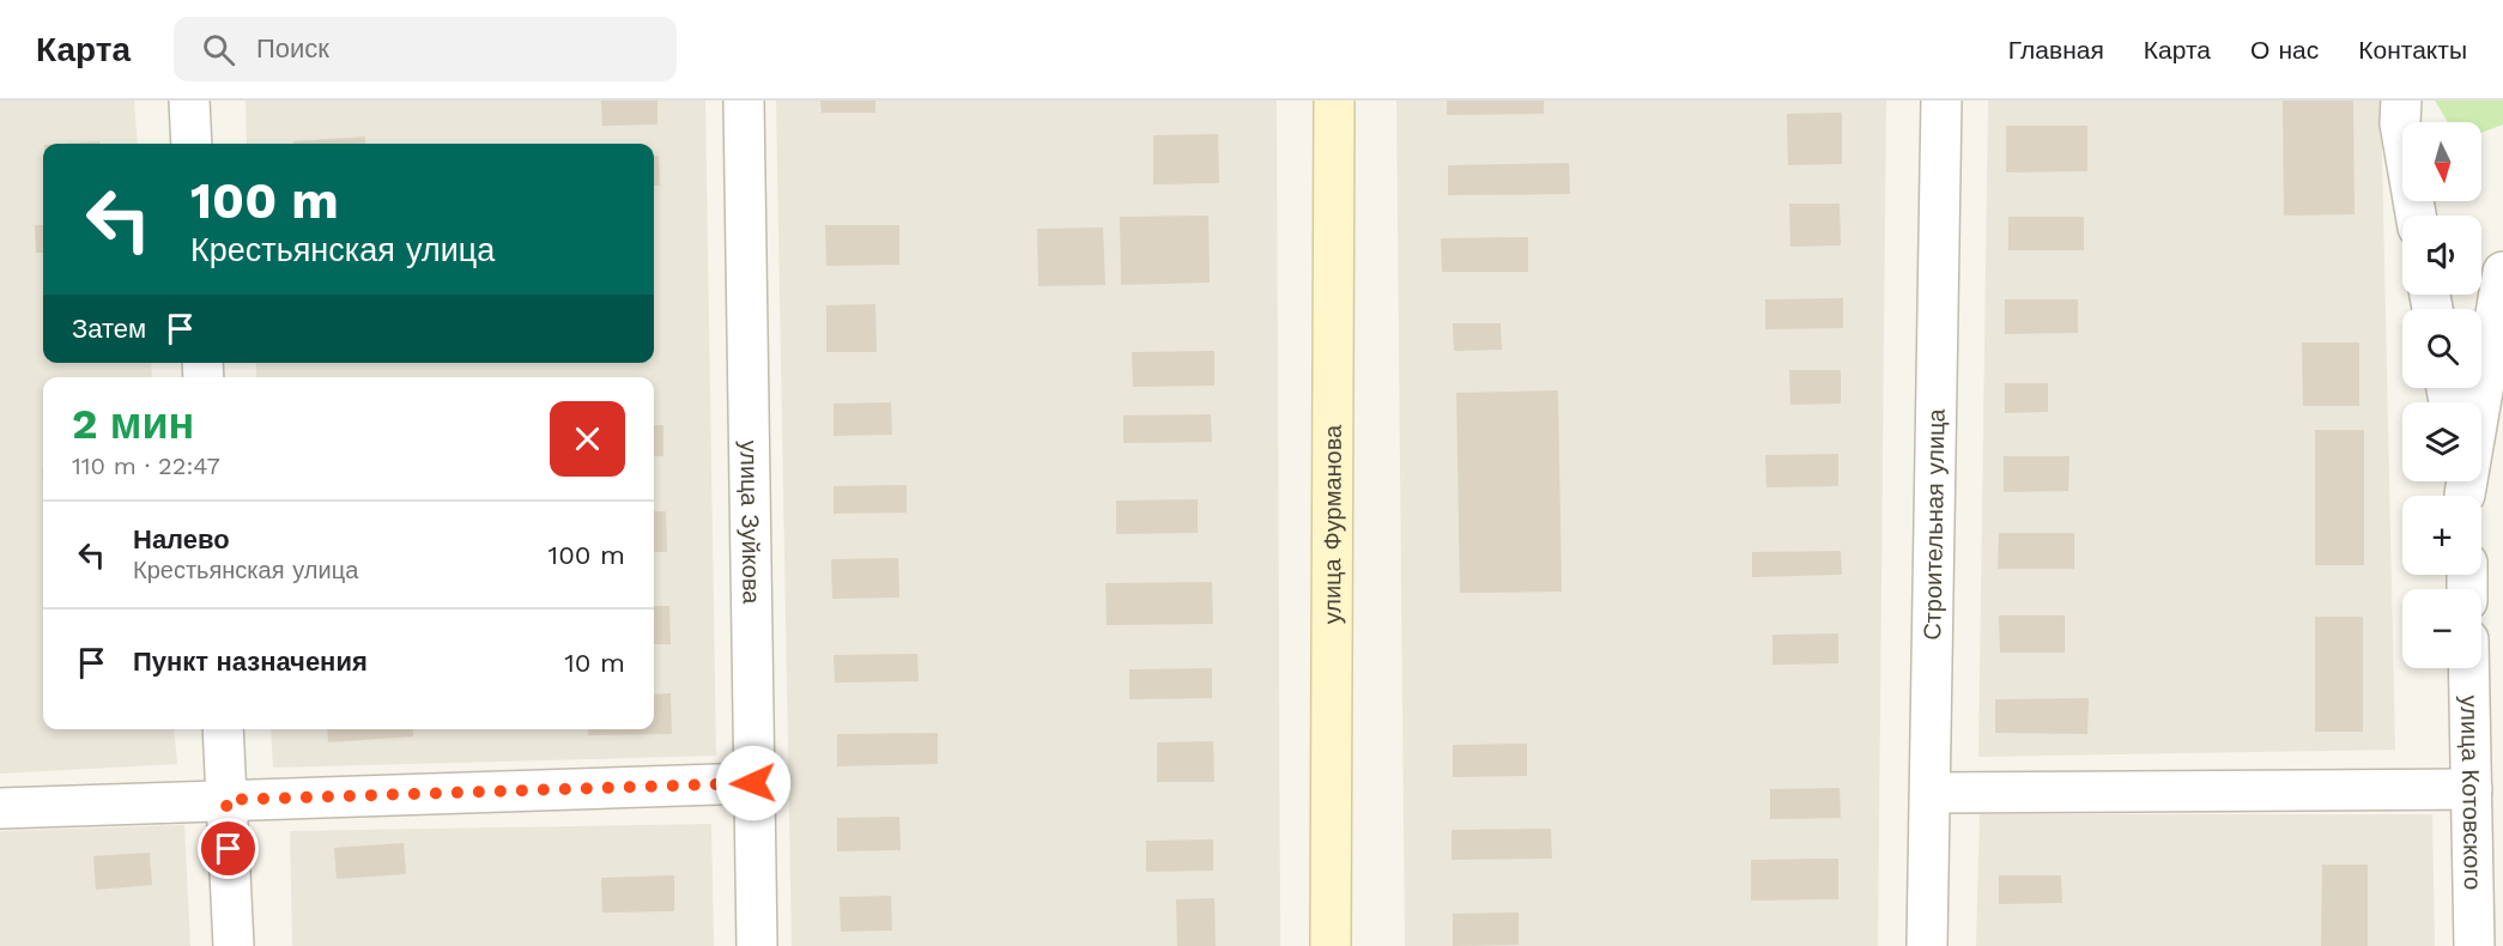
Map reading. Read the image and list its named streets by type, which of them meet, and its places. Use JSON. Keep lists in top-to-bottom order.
{
  "streets": {
    "main road": ["улица Фурманова"],
    "street": ["улица Зуйкова", "Строительная улица", "улица Котовского"]
  },
  "north": "bottom",
  "page": {
    "header": "Карта",
    "search": "Поиск",
    "nav": [
      "Главная",
      "Карта",
      "О нас",
      "Контакты"
    ],
    "map_buttons": ["+", "−"],
    "turn": ["100 m", "Крестьянская улица"],
    "then": "Затем",
    "heading": ["2 мин", "110 m · 22:47"],
    "list": [
      {
        "name": "Налево",
        "note": "Крестьянская улица",
        "value": "100 m"
      },
      {
        "name": "Пункт назначения",
        "value": "10 m"
      }
    ]
  }
}
